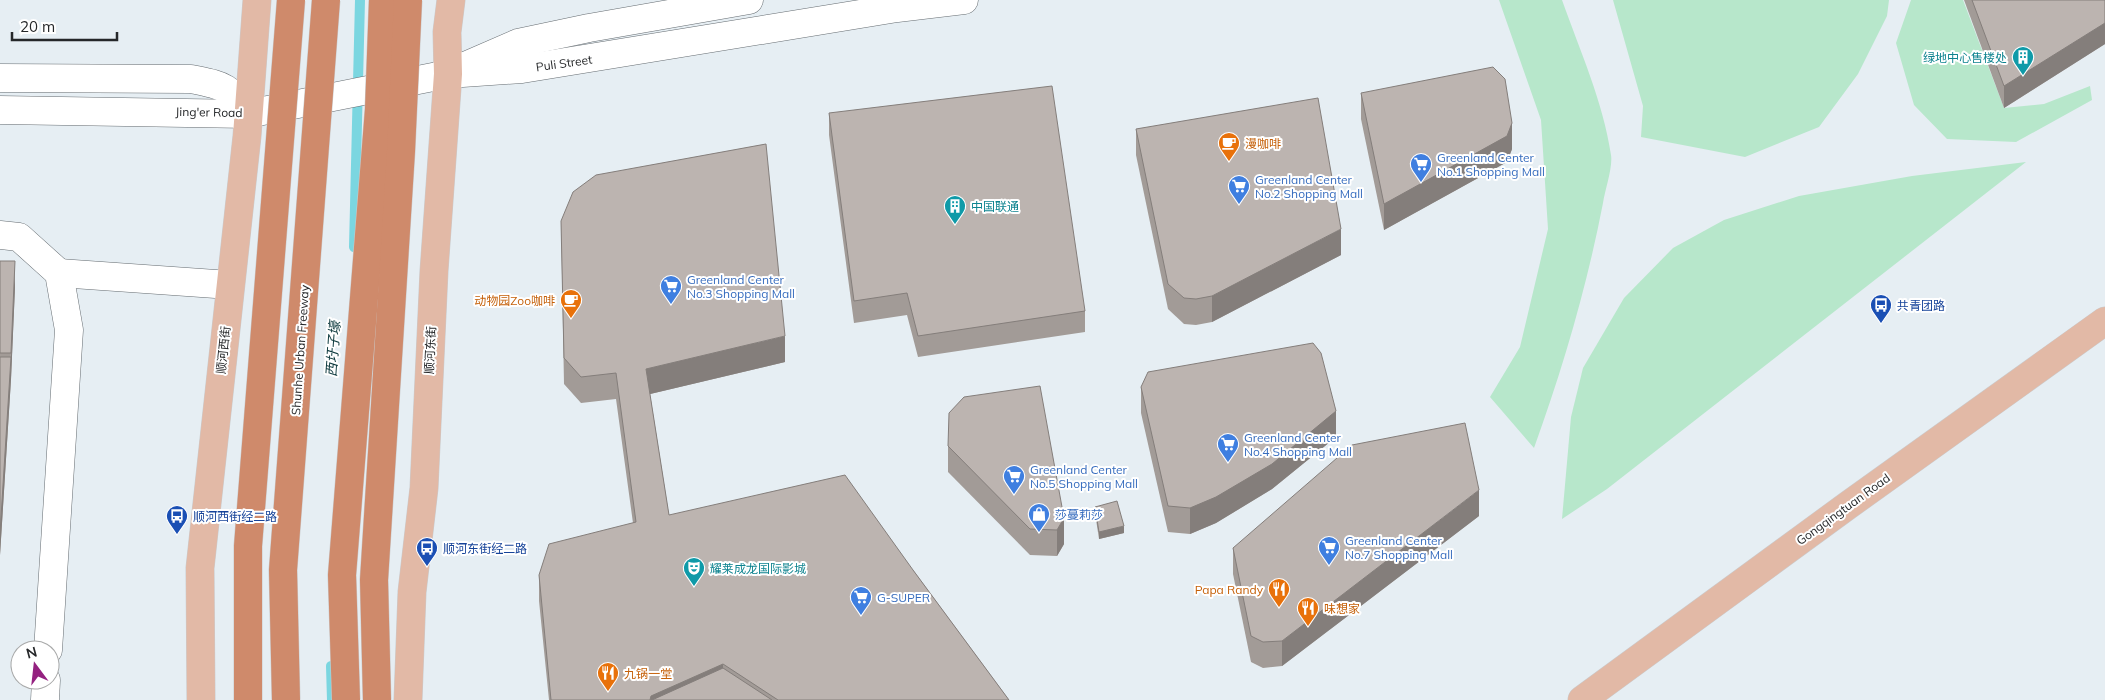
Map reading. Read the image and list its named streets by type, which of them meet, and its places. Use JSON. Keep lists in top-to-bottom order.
{
  "streets": {
    "highway": ["Shunhe Urban Freeway"],
    "main road": ["顺河西街", "顺河东街", "Gongqingtuan Road"],
    "street": ["Puli Street", "Jing'er Road"]
  },
  "crossings": [
    ["Puli Street", "顺河东街"],
    ["Jing'er Road", "顺河西街"]
  ],
  "water": ["西圩子壕"],
  "places": {
    "building": ["绿地中心售楼处", "中国联通"],
    "cafe": ["漫咖啡", "动物园Zoo咖啡"],
    "supermarket": [
      "Greenland Center No.1 Shopping Mall",
      "Greenland Center No.2 Shopping Mall",
      "Greenland Center No.3 Shopping Mall",
      "Greenland Center No.4 Shopping Mall",
      "Greenland Center No.5 Shopping Mall",
      "Greenland Center No.7 Shopping Mall",
      "G-SUPER"
    ],
    "bus stop": ["共青团路", "顺河西街经二路", "顺河东街经二路"],
    "shop": ["莎蔓莉莎"],
    "theatre": ["耀莱成龙国际影城"],
    "restaurant": ["Papa Randy", "味想家", "九锅一堂"]
  },
  "scale_bar": "20 m",
  "north": "top"
}
